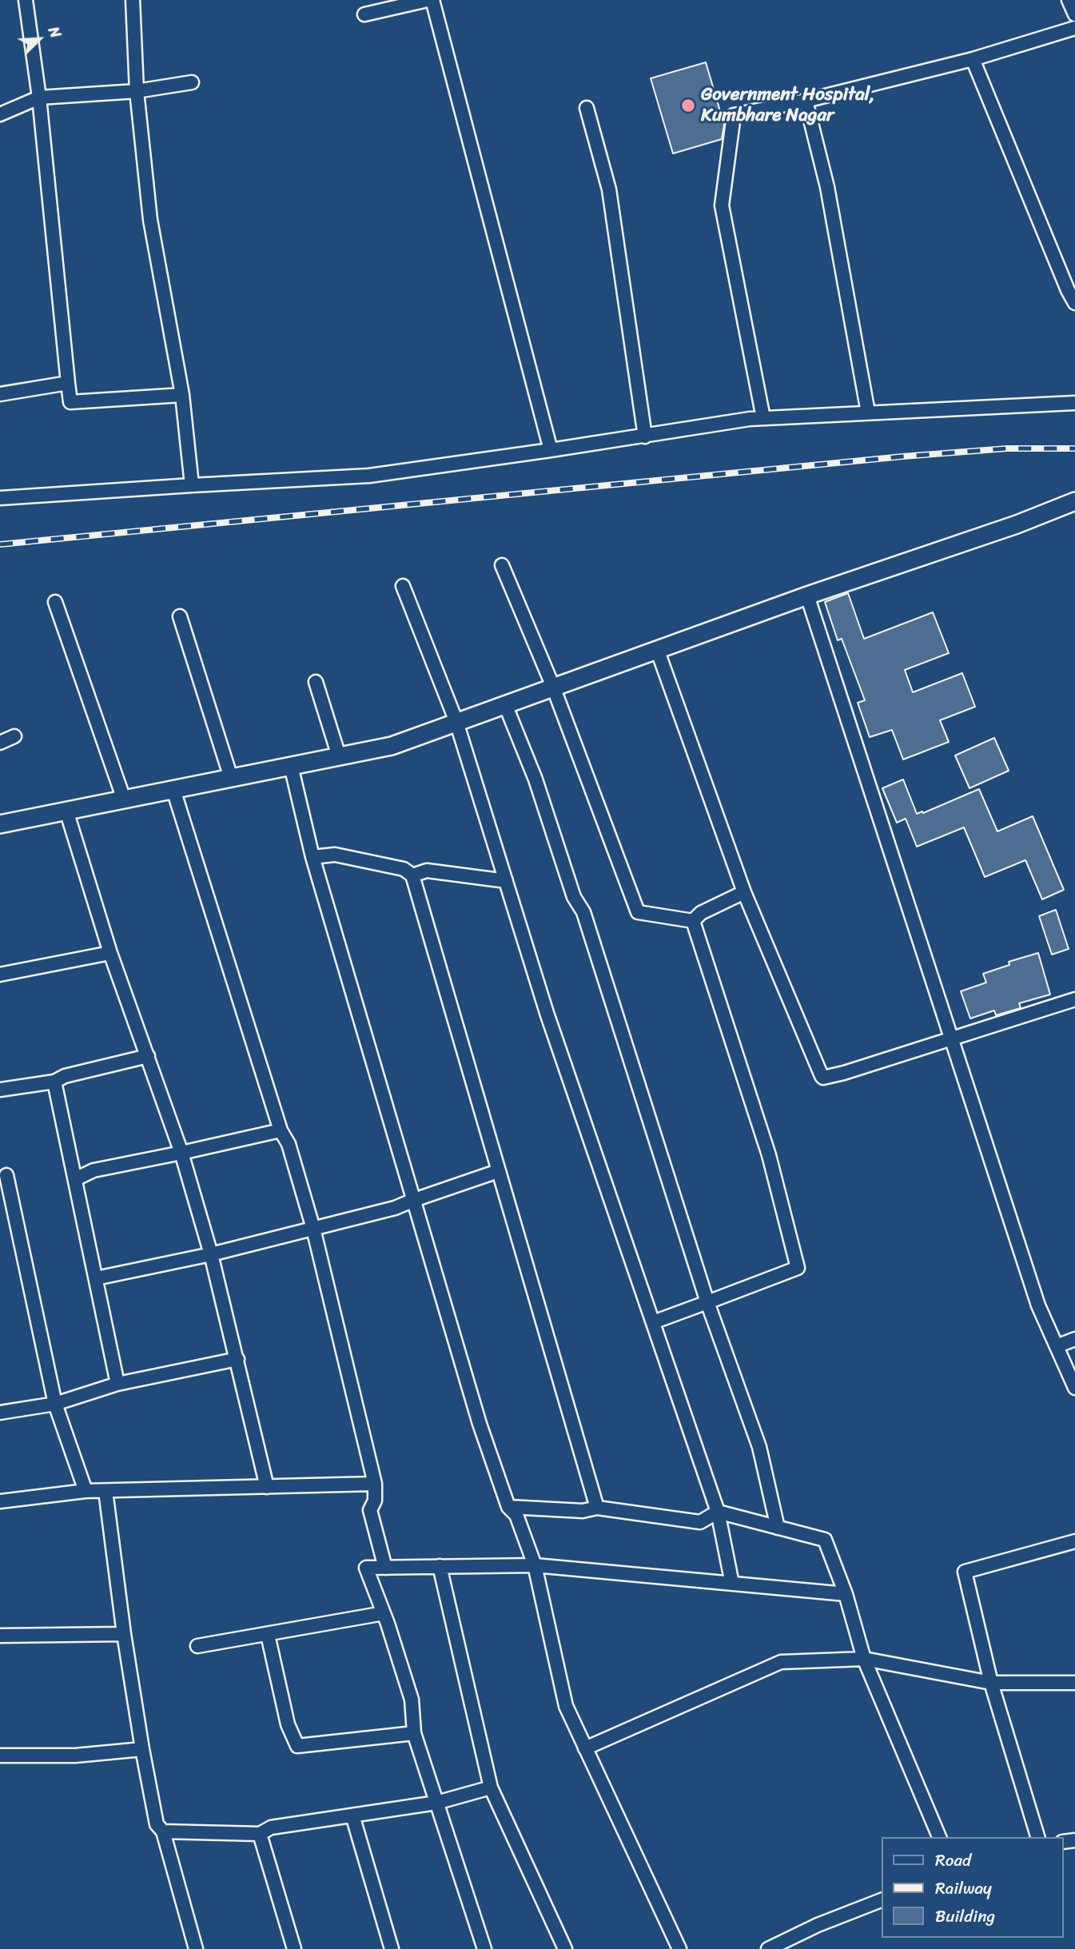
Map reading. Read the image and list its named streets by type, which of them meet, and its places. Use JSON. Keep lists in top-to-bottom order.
{
  "places": ["Government Hospital, Kumbhare Nagar"],
  "legend": ["Road", "Railway", "Building"],
  "north": "top right"
}
